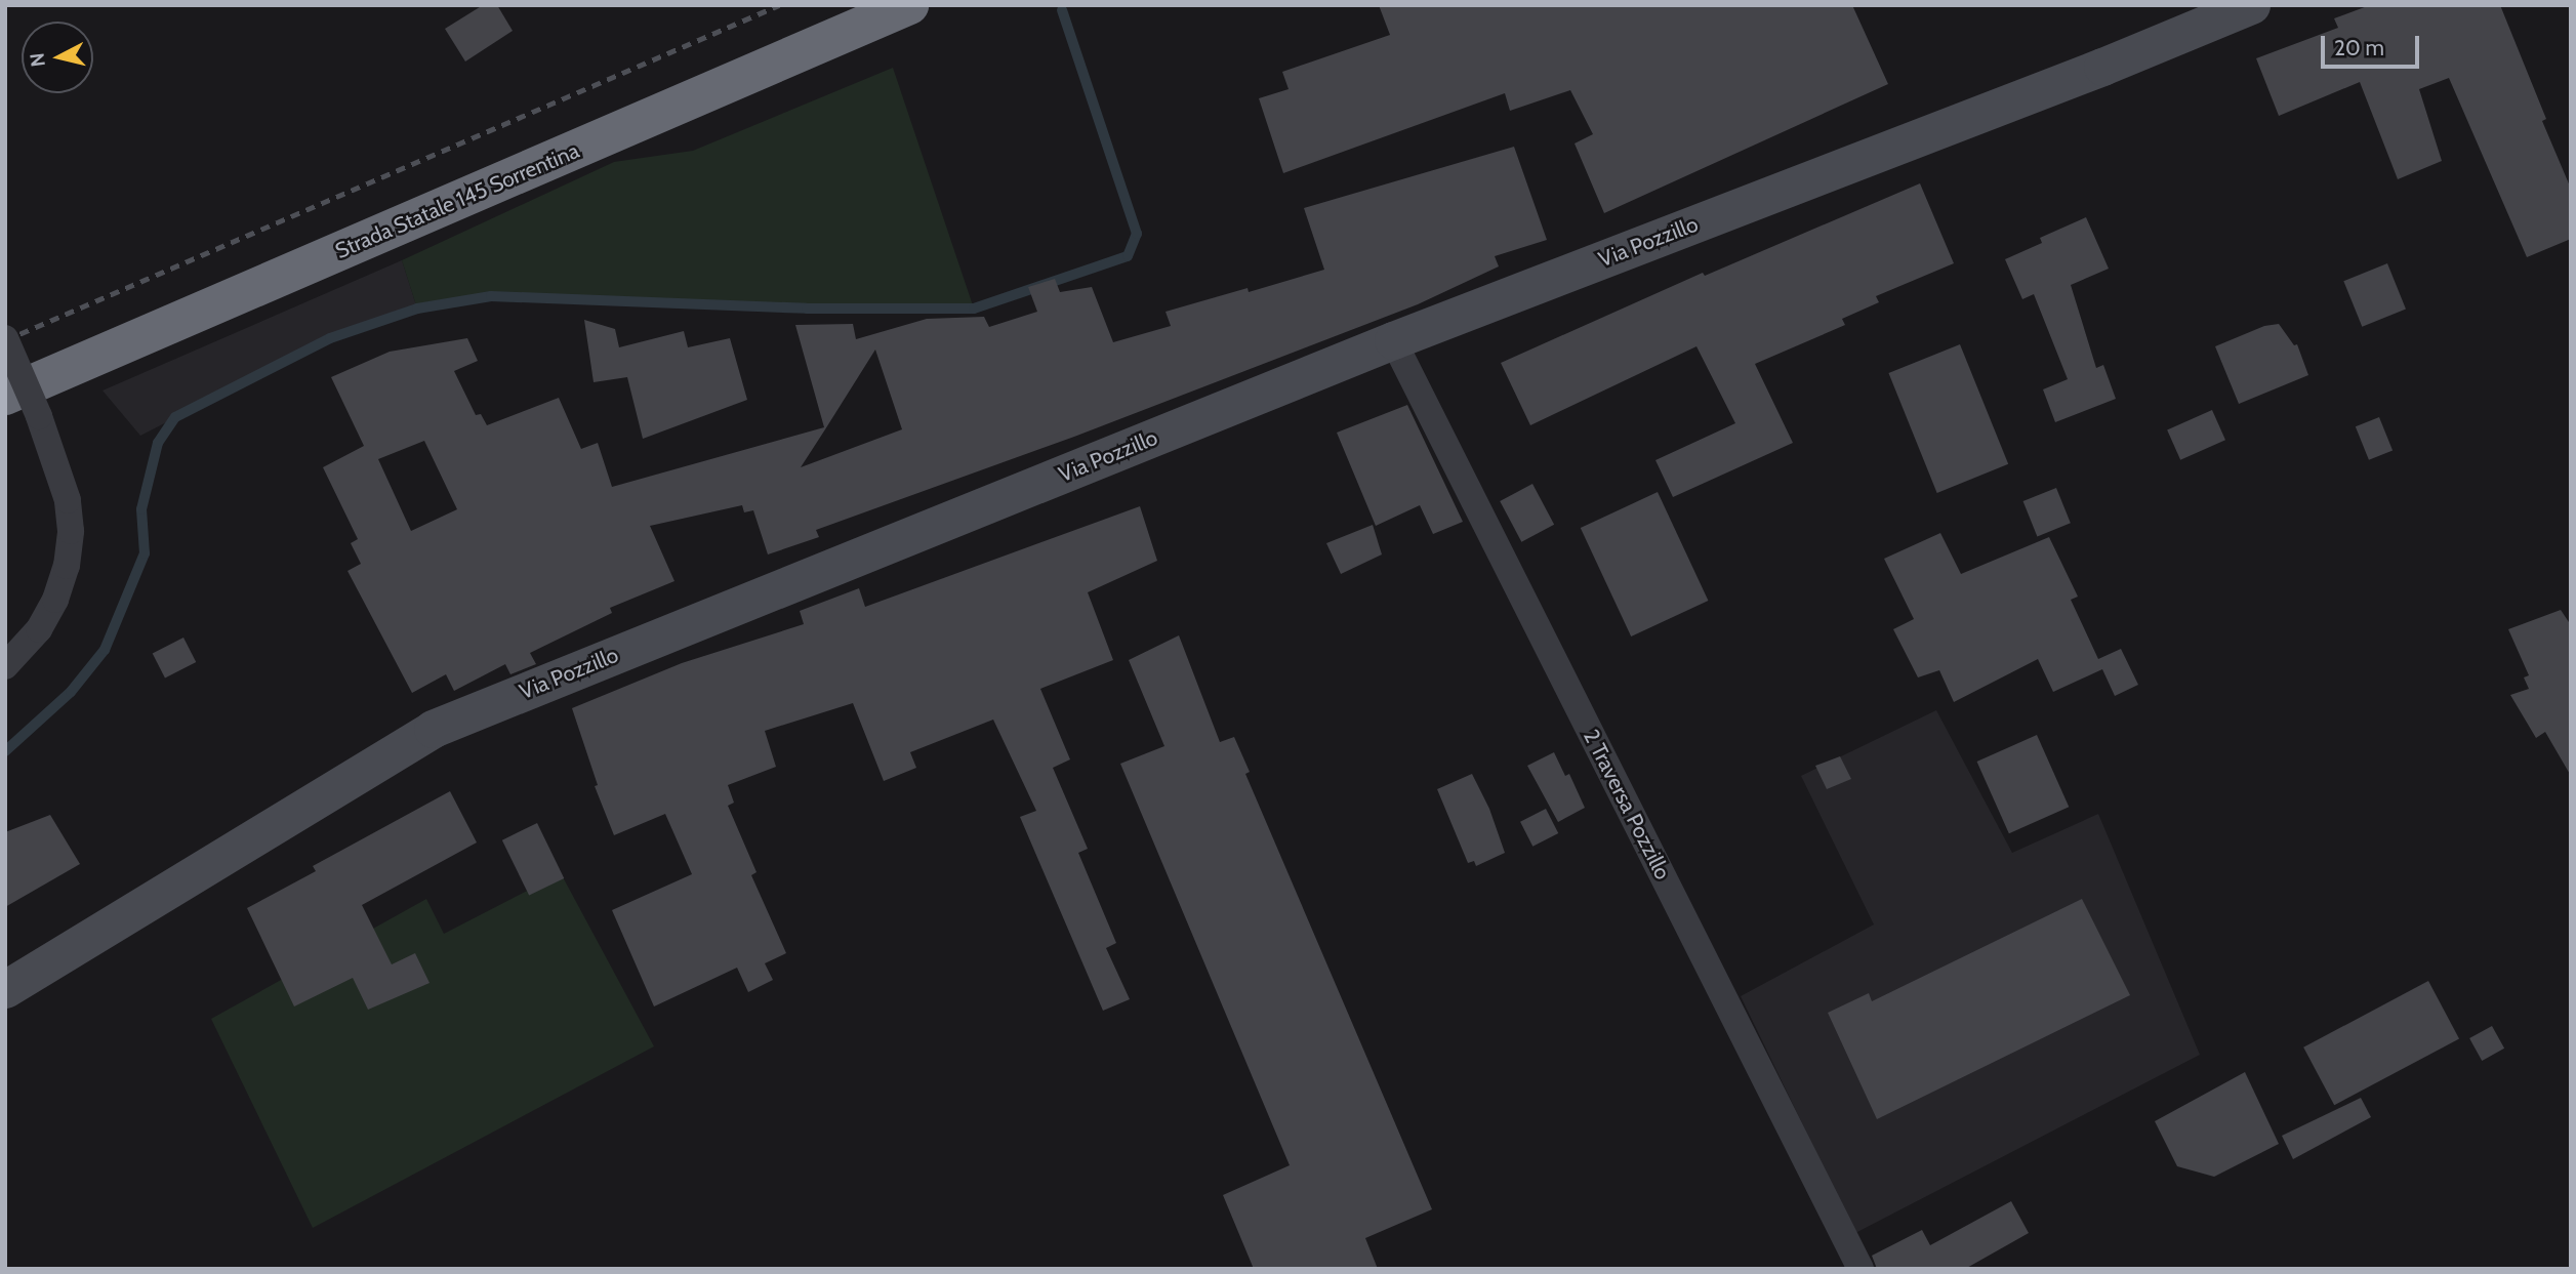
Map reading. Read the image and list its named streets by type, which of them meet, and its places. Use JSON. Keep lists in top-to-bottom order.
{
  "streets": {
    "highway": ["Strada Statale 145 Sorrentina"],
    "main road": ["Via Pozzillo"],
    "street": ["2 Traversa Pozzillo"]
  },
  "crossings": [
    ["Via Pozzillo", "2 Traversa Pozzillo"]
  ],
  "scale_bar": "20 m",
  "north": "left"
}
